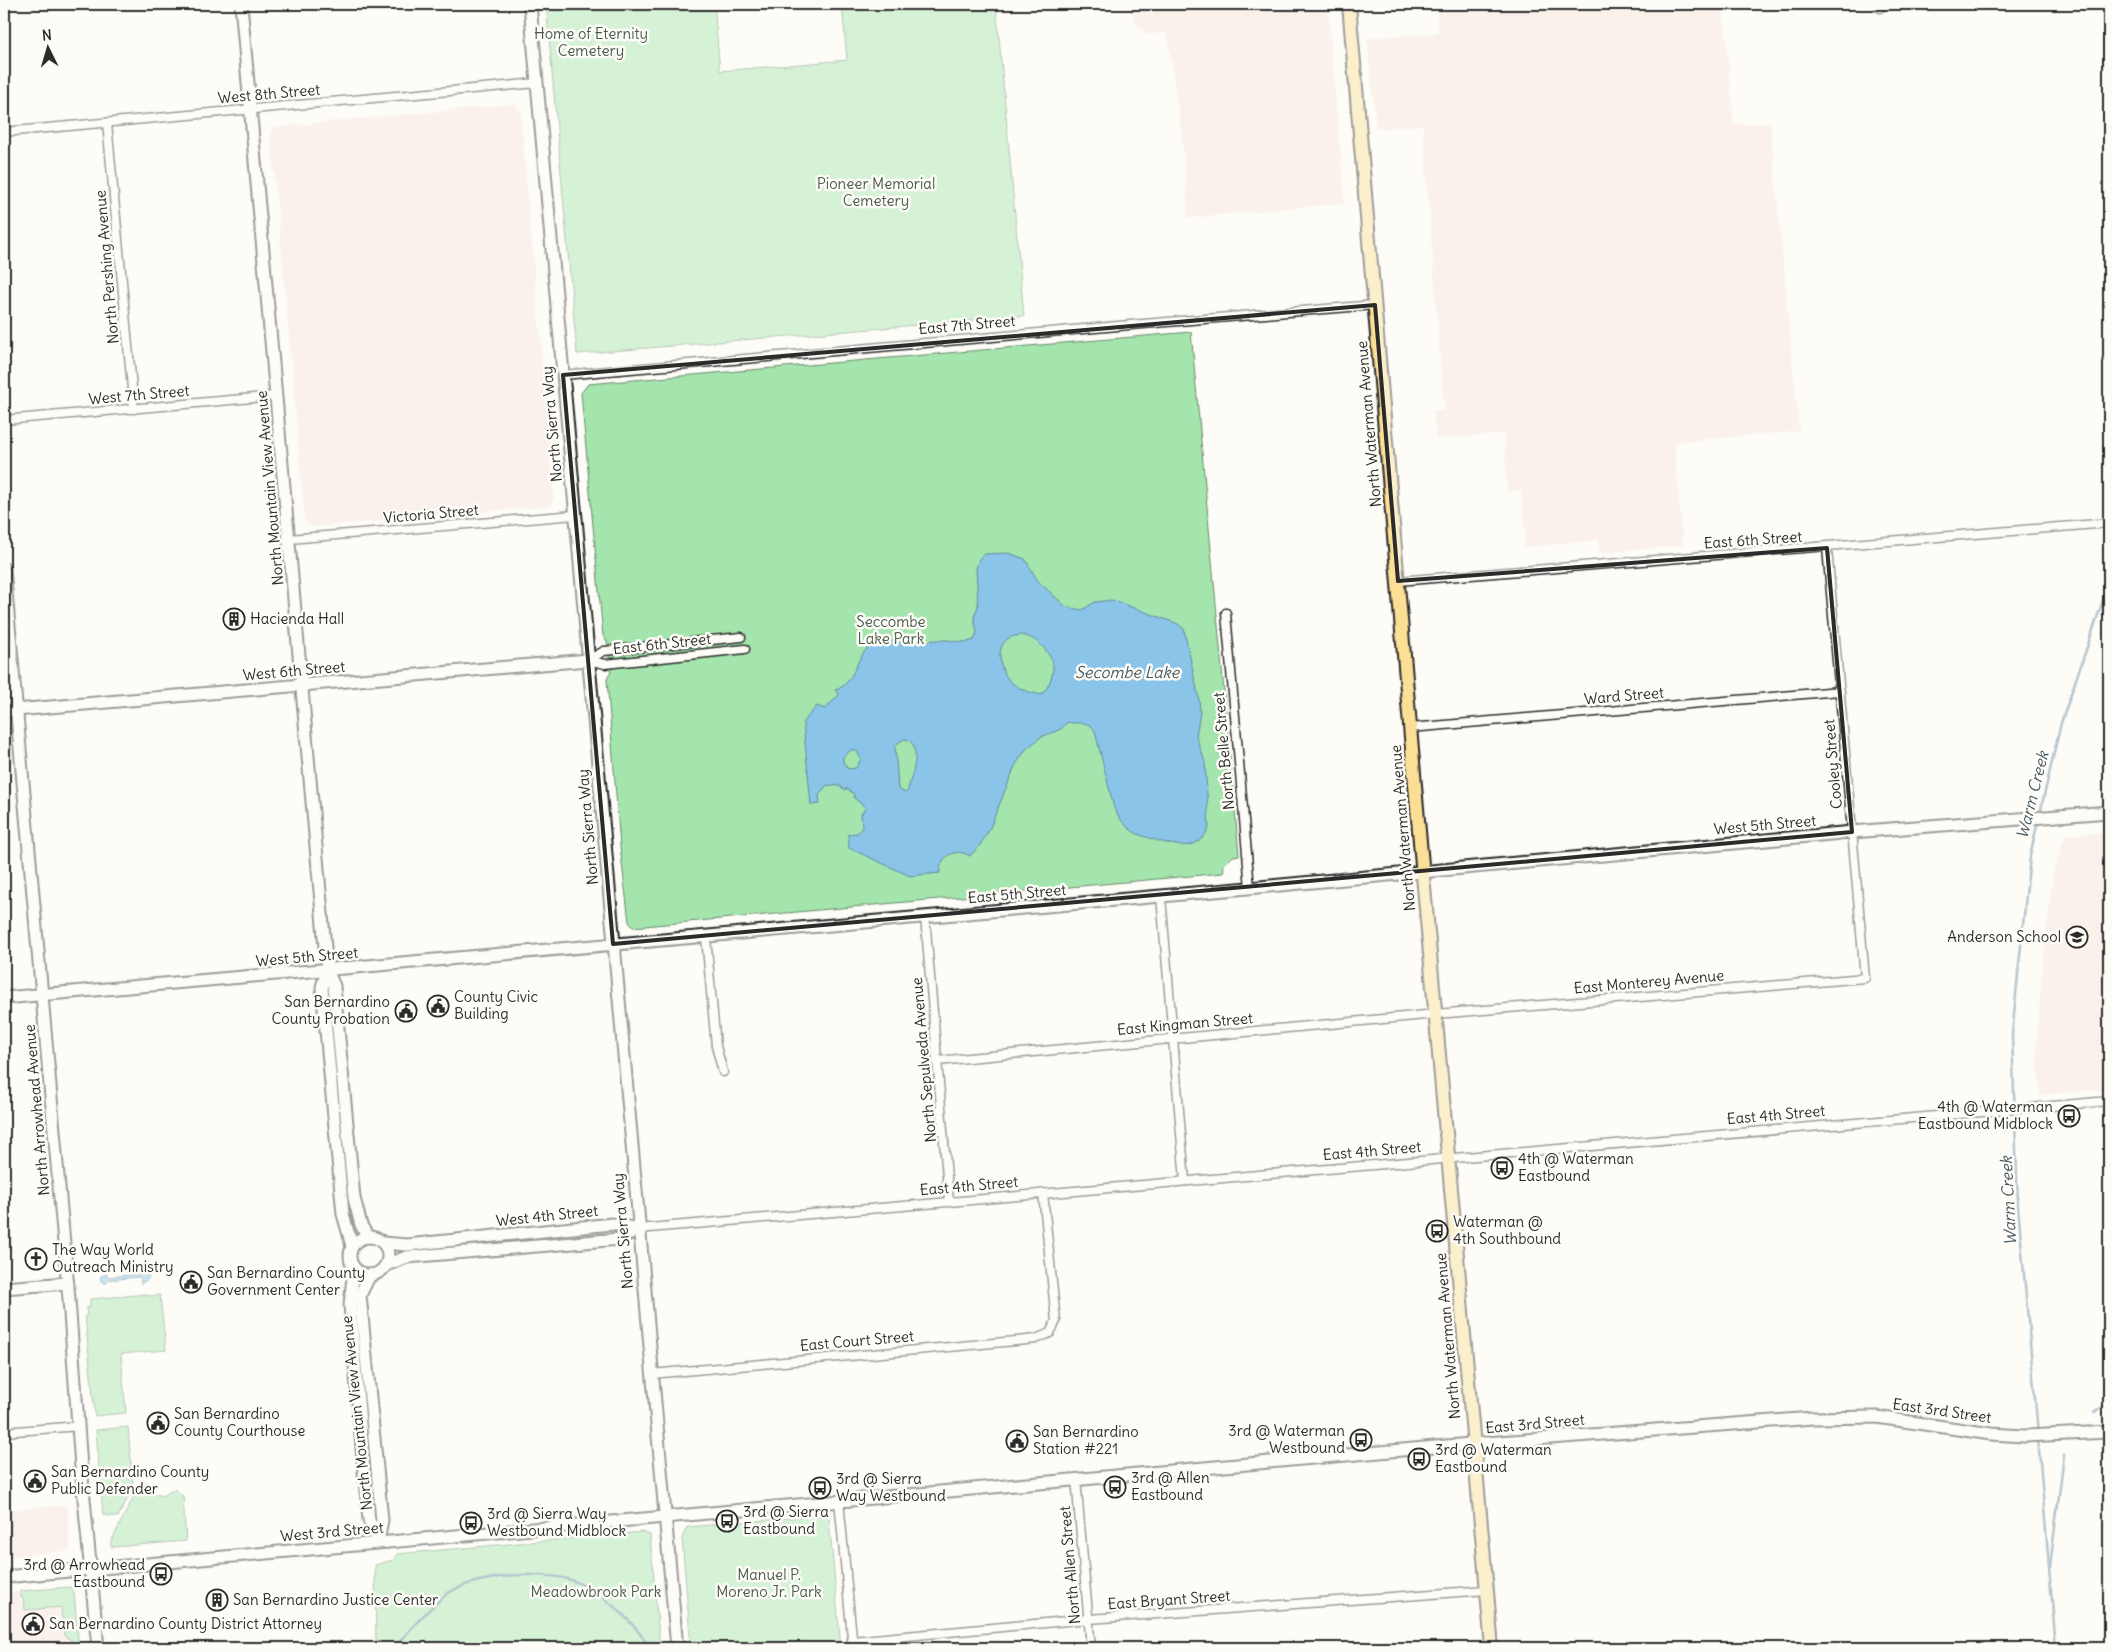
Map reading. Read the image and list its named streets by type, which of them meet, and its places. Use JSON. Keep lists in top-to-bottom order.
{
  "streets": {
    "main road": ["North Waterman Avenue"],
    "street": [
      "West 8th Street",
      "North Pershing Avenue",
      "East 7th Street",
      "West 7th Street",
      "North Sierra Way",
      "North Mountain View Avenue",
      "Victoria Street",
      "East 6th Street",
      "West 6th Street",
      "Ward Street",
      "North Belle Street",
      "Cooley Street",
      "West 5th Street",
      "East 5th Street",
      "East Monterey Avenue",
      "East Kingman Street",
      "North Sepulveda Avenue",
      "North Arrowhead Avenue",
      "East 4th Street",
      "West 4th Street",
      "East Court Street",
      "East 3rd Street",
      "West 3rd Street",
      "North Allen Street",
      "East Bryant Street"
    ]
  },
  "crossings": [
    ["West 8th Street", "North Pershing Avenue"],
    ["West 8th Street", "North Sierra Way"],
    ["West 8th Street", "North Mountain View Avenue"],
    ["North Pershing Avenue", "West 7th Street"],
    ["East 7th Street", "North Sierra Way"],
    ["East 7th Street", "North Waterman Avenue"],
    ["West 7th Street", "North Mountain View Avenue"],
    ["North Sierra Way", "Victoria Street"],
    ["North Sierra Way", "East 6th Street"],
    ["North Sierra Way", "West 6th Street"],
    ["North Sierra Way", "West 5th Street"],
    ["North Sierra Way", "East 5th Street"],
    ["North Sierra Way", "East 4th Street"],
    ["North Sierra Way", "West 4th Street"],
    ["North Sierra Way", "East Court Street"],
    ["North Sierra Way", "East 3rd Street"],
    ["North Sierra Way", "West 3rd Street"],
    ["North Waterman Avenue", "East 6th Street"],
    ["North Waterman Avenue", "Ward Street"],
    ["North Waterman Avenue", "West 5th Street"],
    ["North Waterman Avenue", "East 5th Street"],
    ["North Waterman Avenue", "East Monterey Avenue"],
    ["North Waterman Avenue", "East Kingman Street"],
    ["North Waterman Avenue", "East 4th Street"],
    ["North Waterman Avenue", "East 3rd Street"],
    ["North Waterman Avenue", "East Bryant Street"],
    ["North Mountain View Avenue", "Victoria Street"],
    ["North Mountain View Avenue", "West 6th Street"],
    ["North Mountain View Avenue", "West 5th Street"],
    ["North Mountain View Avenue", "West 4th Street"],
    ["North Mountain View Avenue", "West 3rd Street"],
    ["East 6th Street", "West 6th Street"],
    ["East 6th Street", "Cooley Street"],
    ["West 6th Street", "North Arrowhead Avenue"],
    ["Ward Street", "Cooley Street"],
    ["North Belle Street", "East 5th Street"],
    ["Cooley Street", "West 5th Street"],
    ["Cooley Street", "East Monterey Avenue"],
    ["West 5th Street", "East 5th Street"],
    ["West 5th Street", "North Arrowhead Avenue"],
    ["East 5th Street", "North Sepulveda Avenue"],
    ["East Monterey Avenue", "East Kingman Street"],
    ["East Kingman Street", "North Sepulveda Avenue"],
    ["North Sepulveda Avenue", "East 4th Street"],
    ["North Arrowhead Avenue", "West 3rd Street"],
    ["East 4th Street", "West 4th Street"],
    ["East 4th Street", "East Court Street"],
    ["East 3rd Street", "West 3rd Street"],
    ["East 3rd Street", "North Allen Street"],
    ["North Allen Street", "East Bryant Street"]
  ],
  "water": ["Secombe Lake", "Warm Creek"],
  "parks": [
    "Home of Eternity Cemetery",
    "Pioneer Memorial Cemetery",
    "Seccombe Lake Park",
    "Manuel P. Moreno Jr. Park",
    "Meadowbrook Park"
  ],
  "places": {
    "building": ["Hacienda Hall", "San Bernardino Justice Center"],
    "school or university": ["Anderson School"],
    "public building": [
      "County Civic Building",
      "San Bernardino County Probation",
      "San Bernardino County Government Center",
      "San Bernardino County Courthouse",
      "San Bernardino Station #221",
      "San Bernardino County Public Defender",
      "San Bernardino County District Attorney"
    ],
    "bus stop": [
      "4th @ Waterman Eastbound Midblock",
      "4th @ Waterman Eastbound",
      "Waterman @ 4th Southbound",
      "3rd @ Waterman Westbound",
      "3rd @ Waterman Eastbound",
      "3rd @ Allen Eastbound",
      "3rd @ Sierra Way Westbound",
      "3rd @ Sierra Eastbound",
      "3rd @ Sierra Way Westbound Midblock",
      "3rd @ Arrowhead Eastbound"
    ],
    "church": ["The Way World Outreach Ministry"]
  },
  "north": "top"
}
